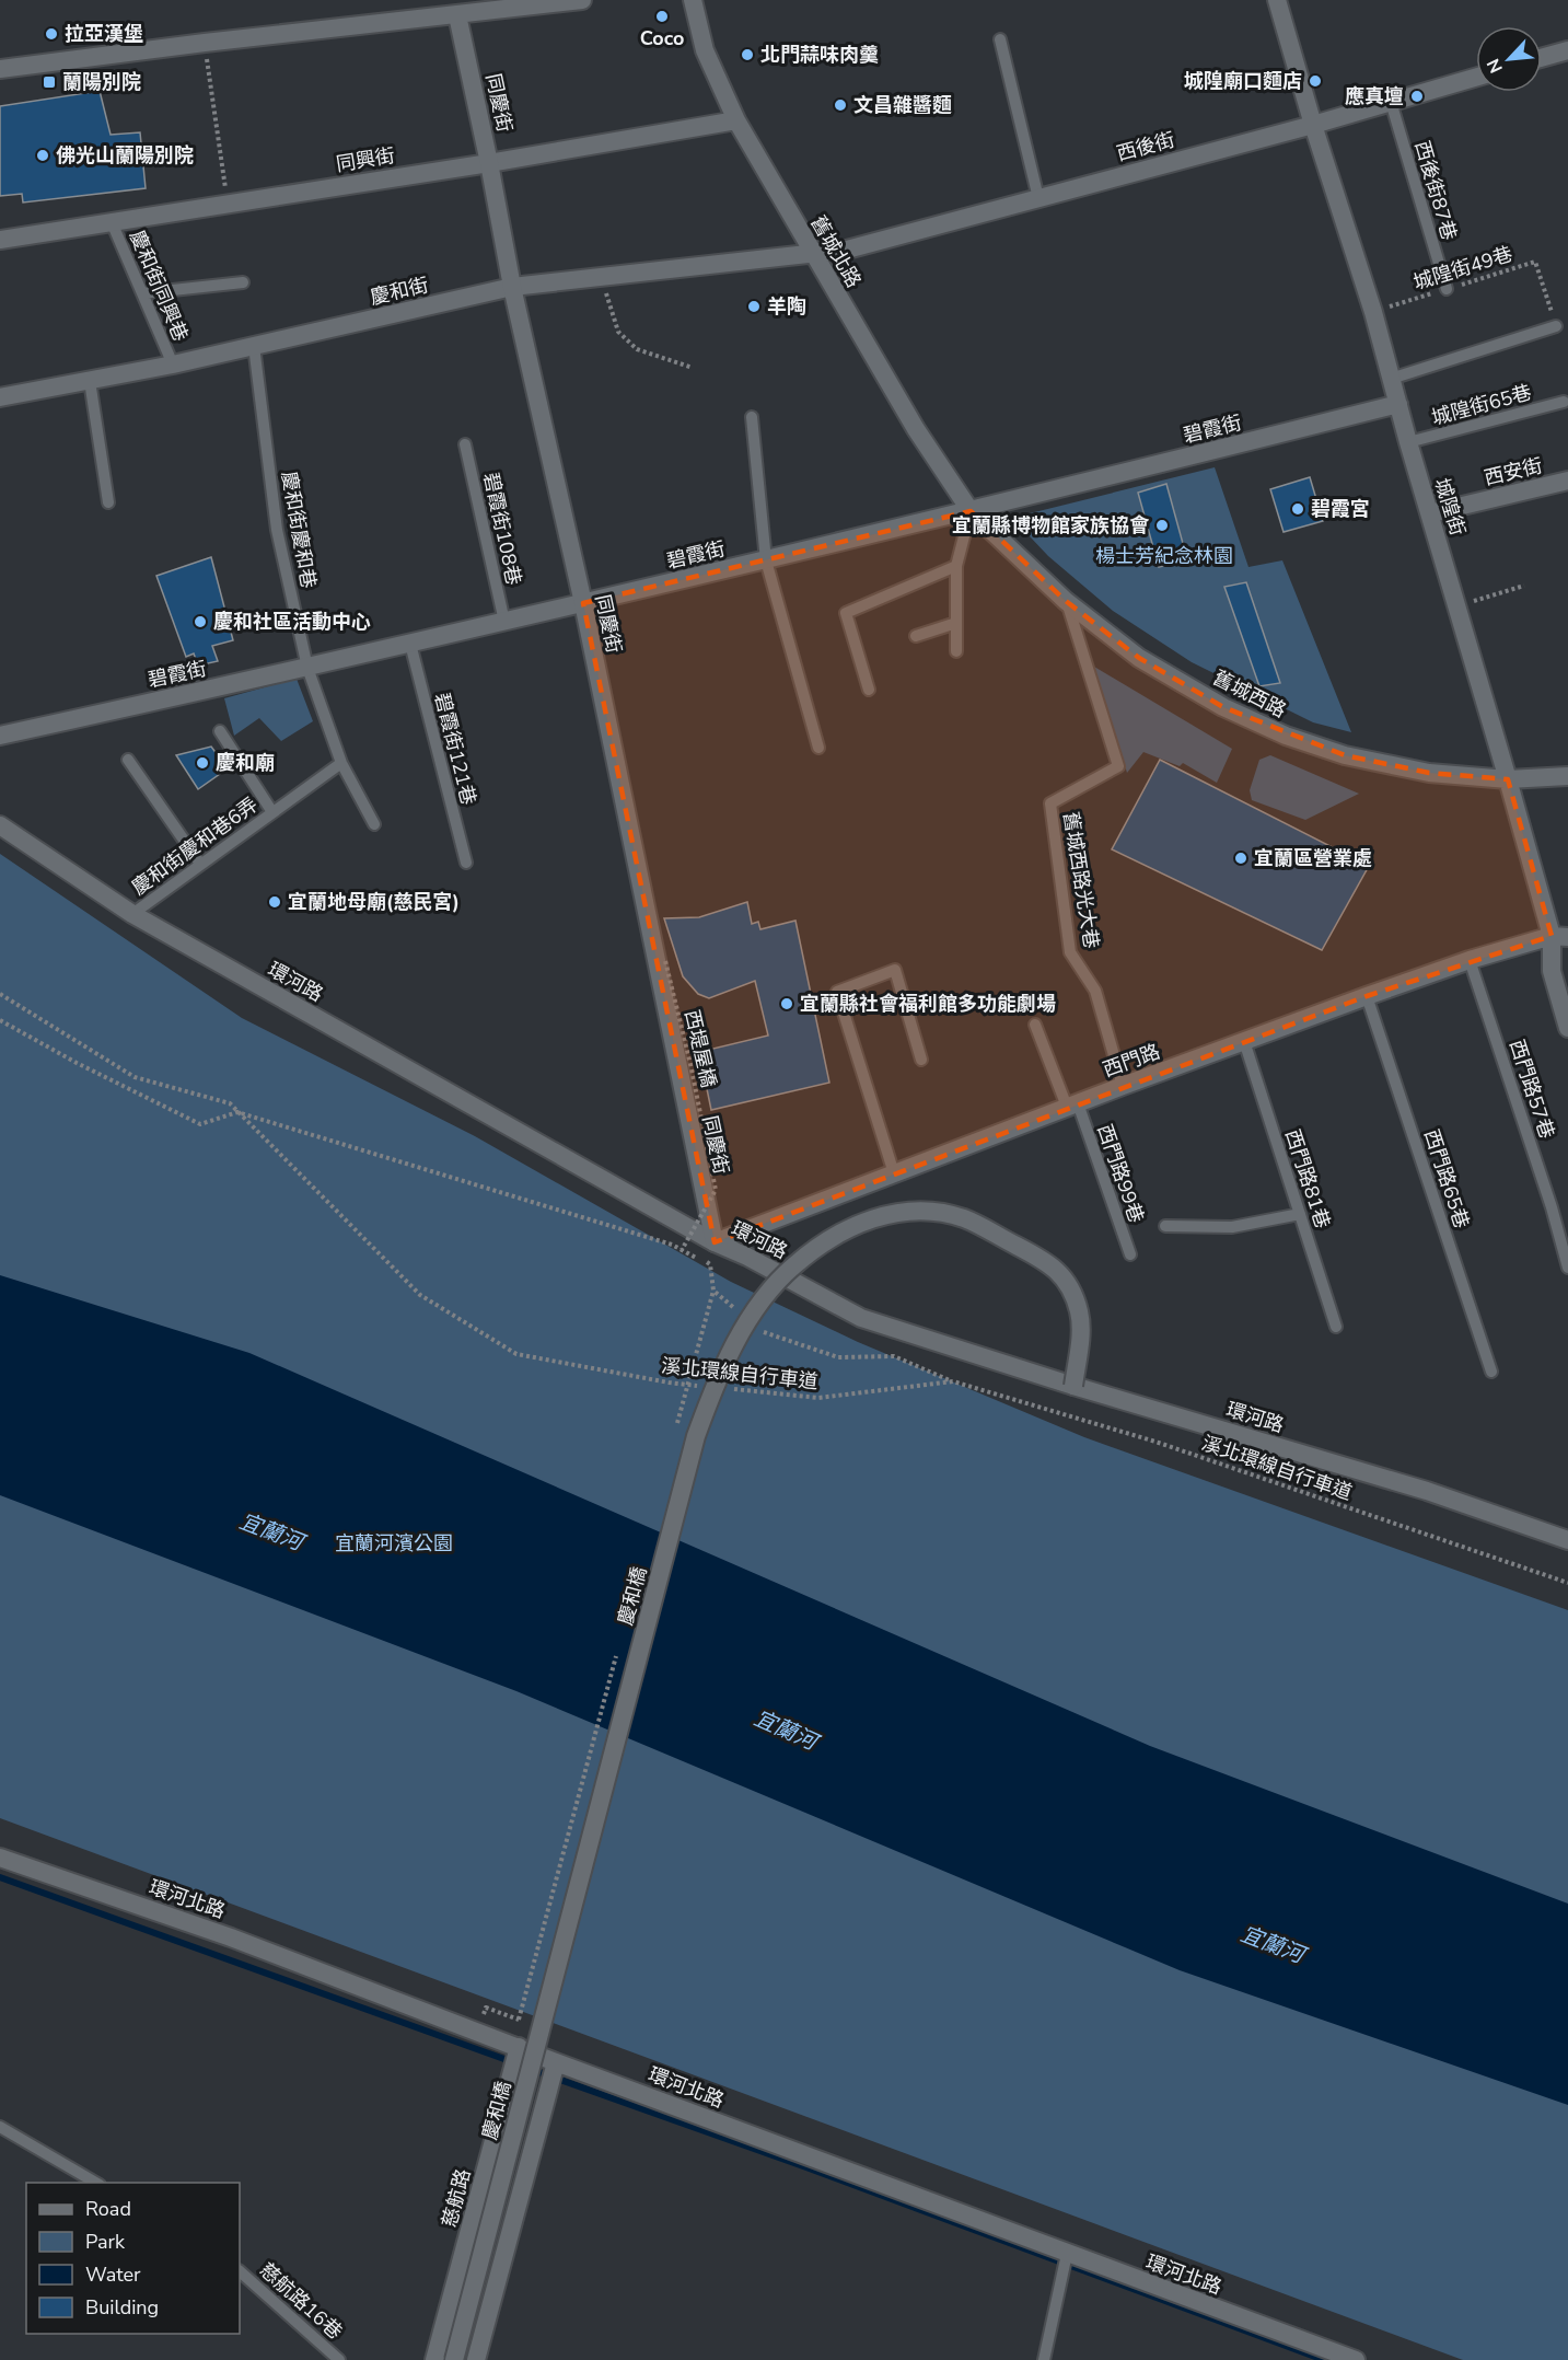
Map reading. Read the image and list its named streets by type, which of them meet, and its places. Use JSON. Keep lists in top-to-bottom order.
{
  "streets": {
    "street": [
      "同慶街",
      "西後街",
      "同興街",
      "舊城北路",
      "慶和街",
      "碧霞街",
      "西安街",
      "城隍街",
      "舊城西路",
      "環河路",
      "西門路",
      "慶和橋",
      "環河北路",
      "慈航路"
    ],
    "lane": [
      "西後街87巷",
      "慶和街同興巷",
      "城隍街65巷",
      "碧霞街108巷",
      "慶和街慶和巷",
      "碧霞街121巷",
      "慶和街慶和巷6弄",
      "舊城西路光大巷",
      "西門路57巷",
      "西門路99巷",
      "西門路81巷",
      "西門路65巷",
      "慈航路16巷"
    ],
    "path": ["城隍街49巷", "西堤屋橋", "溪北環線自行車道"]
  },
  "crossings": [
    ["同慶街", "同興街"],
    ["同慶街", "慶和街"],
    ["同慶街", "碧霞街"],
    ["同慶街", "環河路"],
    ["同慶街", "西門路"],
    ["西後街", "西後街87巷"],
    ["西後街", "舊城北路"],
    ["西後街", "慶和街"],
    ["西後街", "城隍街"],
    ["同興街", "舊城北路"],
    ["同興街", "慶和街同興巷"],
    ["西後街87巷", "城隍街49巷"],
    ["舊城北路", "慶和街"],
    ["舊城北路", "碧霞街"],
    ["舊城北路", "舊城西路"],
    ["城隍街49巷", "城隍街"],
    ["慶和街同興巷", "慶和街"],
    ["慶和街", "慶和街慶和巷"],
    ["城隍街65巷", "城隍街"],
    ["碧霞街", "城隍街"],
    ["碧霞街", "碧霞街108巷"],
    ["碧霞街", "慶和街慶和巷"],
    ["碧霞街", "舊城西路"],
    ["碧霞街", "碧霞街121巷"],
    ["西安街", "城隍街"],
    ["城隍街", "舊城西路"],
    ["城隍街", "西門路"],
    ["慶和街慶和巷", "慶和街慶和巷6弄"],
    ["舊城西路", "舊城西路光大巷"],
    ["慶和街慶和巷6弄", "環河路"],
    ["舊城西路光大巷", "西門路"],
    ["環河路", "西門路"],
    ["環河路", "慶和橋"],
    ["西門路", "西門路57巷"],
    ["西門路", "西門路99巷"],
    ["西門路", "西門路81巷"],
    ["西門路", "西門路65巷"],
    ["環河北路", "慈航路"]
  ],
  "water": ["宜蘭河"],
  "parks": ["楊士芳紀念林園", "宜蘭河濱公園"],
  "places": {
    "other": [
      "Coco",
      "拉亞漢堡",
      "北門蒜味肉羹",
      "城隍廟口麵店",
      "應真壇",
      "文昌雜醬麵",
      "佛光山蘭陽別院",
      "羊陶",
      "碧霞宮",
      "宜蘭縣博物館家族協會",
      "慶和社區活動中心",
      "慶和廟",
      "宜蘭區營業處",
      "宜蘭地母廟(慈民宮)",
      "宜蘭縣社會福利館多功能劇場"
    ],
    "transit": ["蘭陽別院"]
  },
  "legend": [
    "Road",
    "Park",
    "Water",
    "Building"
  ],
  "north": "bottom left"
}
